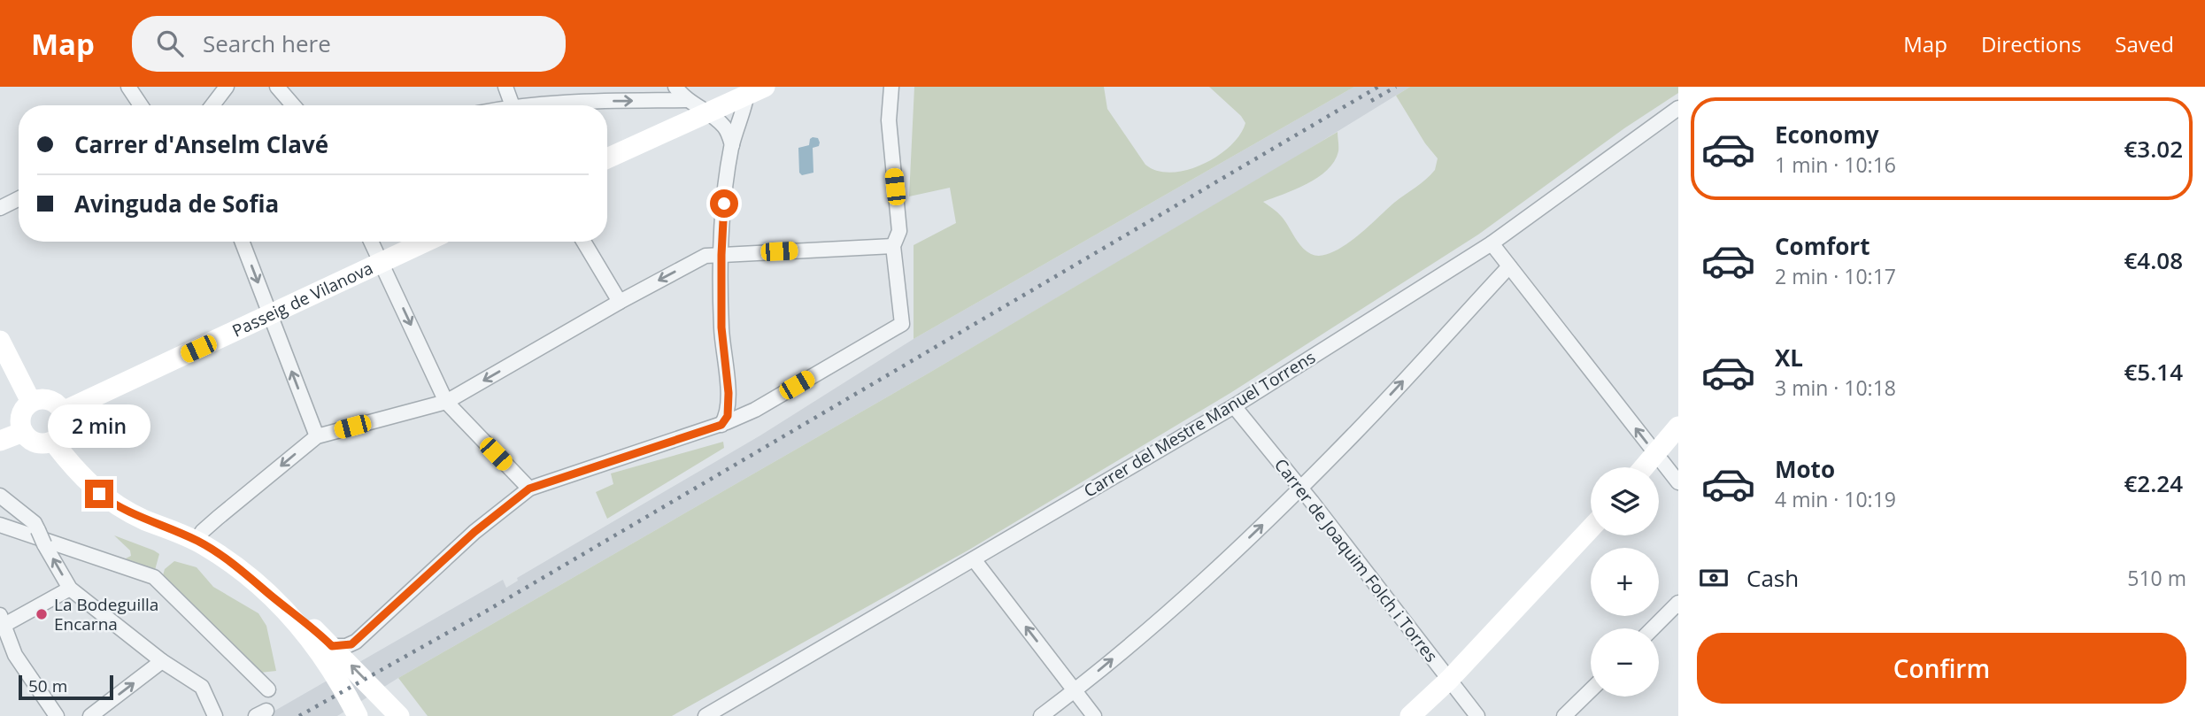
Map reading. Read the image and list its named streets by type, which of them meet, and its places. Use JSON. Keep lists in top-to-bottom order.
{
  "streets": {
    "street": ["Passeig de Vilanova", "Carrer del Mestre Manuel Torrens", "Carrer de Joaquim Folch i Torres"]
  },
  "crossings": [
    ["Carrer del Mestre Manuel Torrens", "Carrer de Joaquim Folch i Torres"]
  ],
  "places": ["La Bodeguilla Encarna"],
  "scale_bar": "50 m",
  "page": {
    "header": "Map",
    "search": "Search here",
    "nav": ["Map", "Directions", "Saved"],
    "list": [
      {
        "name": "Economy",
        "note": "1 min · 10:16",
        "value": "€3.02"
      },
      {
        "name": "Comfort",
        "note": "2 min · 10:17",
        "value": "€4.08"
      },
      {
        "name": "XL",
        "note": "3 min · 10:18",
        "value": "€5.14"
      },
      {
        "name": "Moto",
        "note": "4 min · 10:19",
        "value": "€2.24"
      }
    ],
    "banner": ["Carrer d'Anselm Clavé", "Avinguda de Sofia"],
    "bubble": "2 min",
    "map_buttons": ["+", "−"],
    "pay": ["Cash", "510 m"],
    "buttons": "Confirm",
    "scale": "50 m"
  }
}
